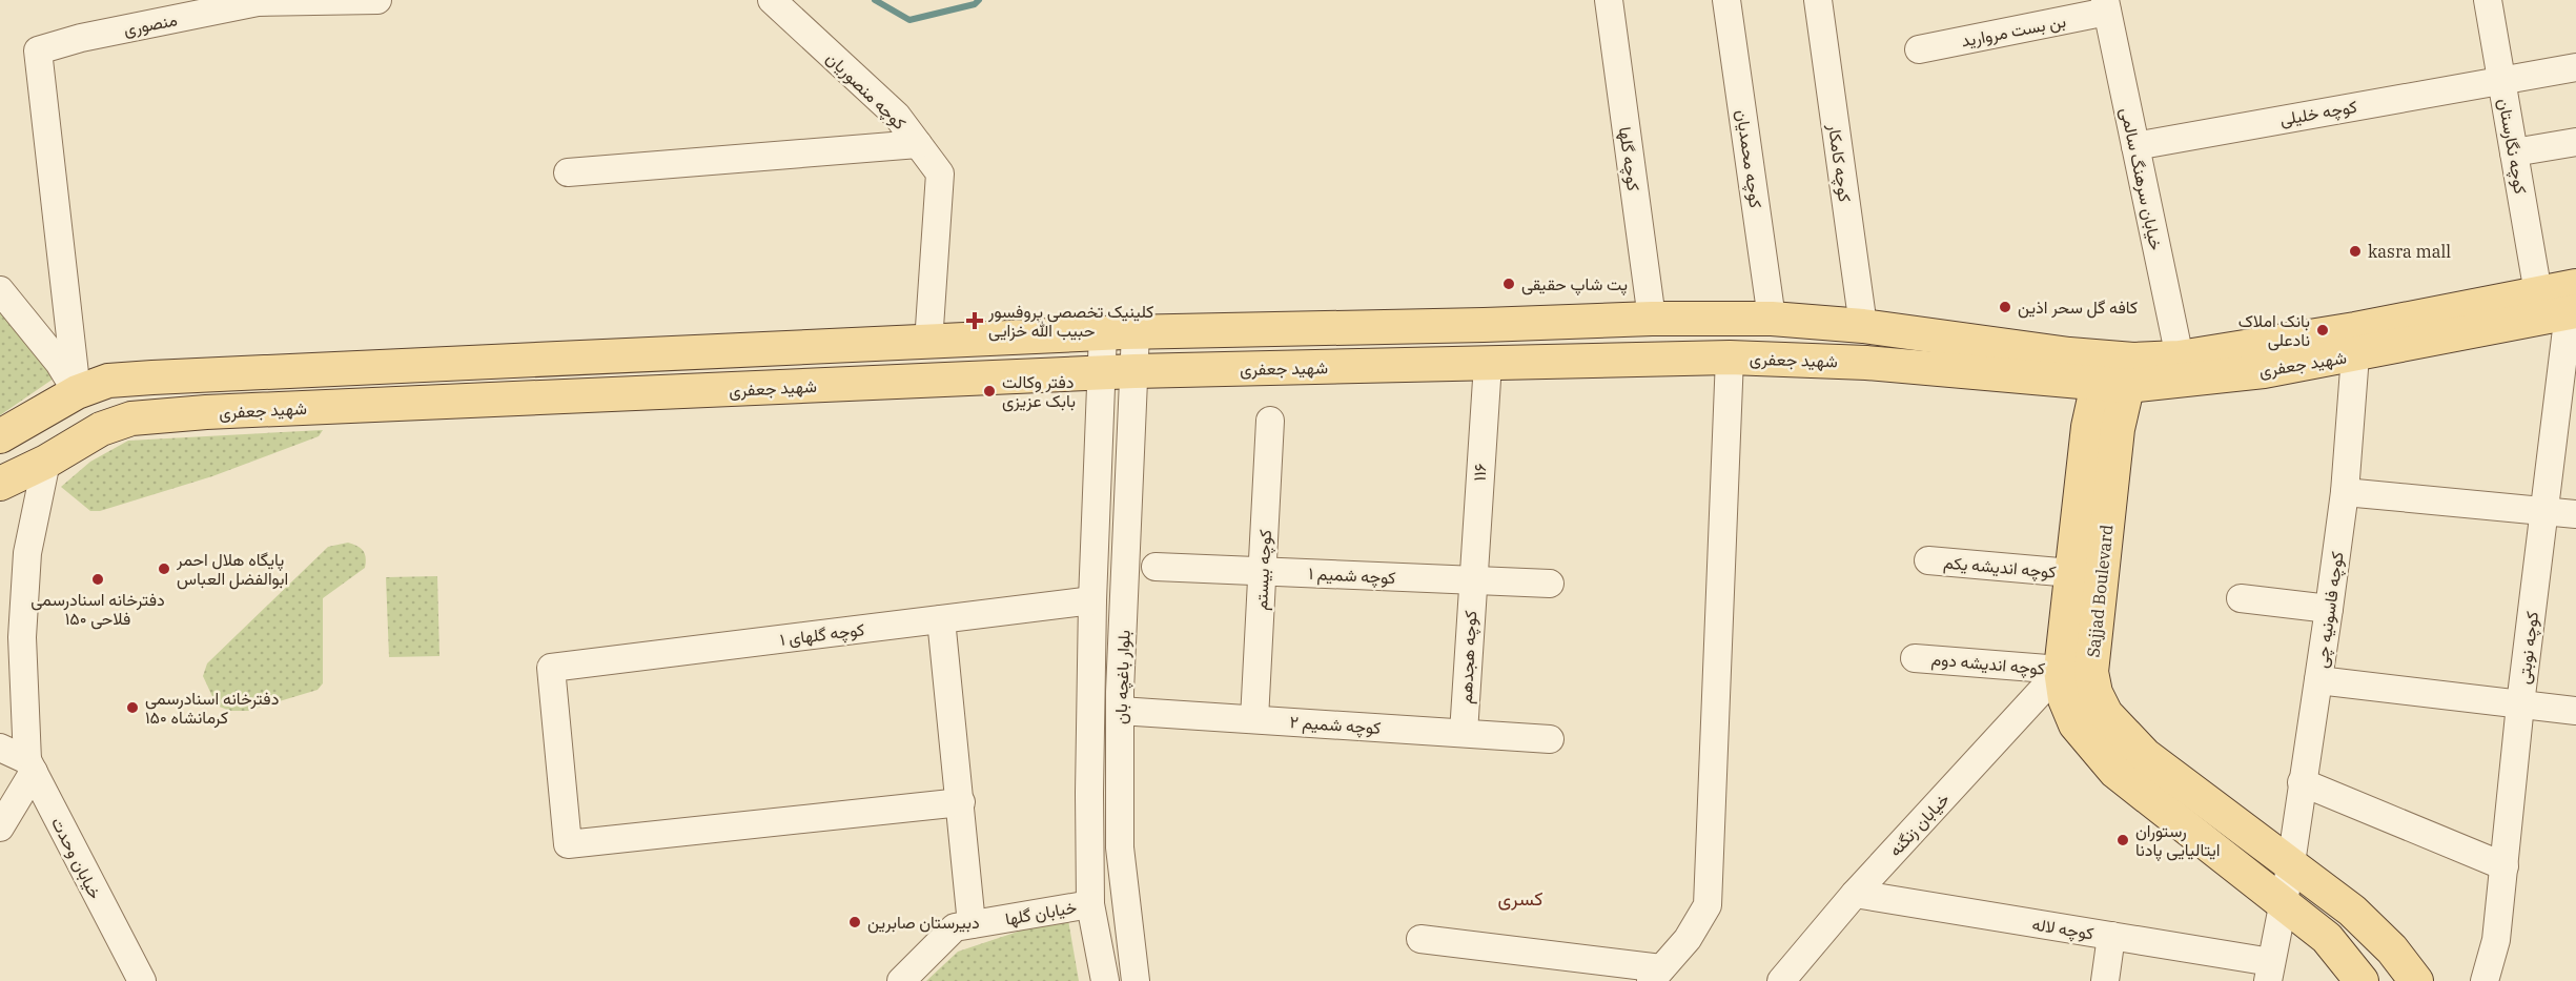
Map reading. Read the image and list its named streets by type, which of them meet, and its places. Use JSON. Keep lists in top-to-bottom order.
{
  "streets": {
    "main road": ["شهید جعفری", "Sajjad Boulevard"],
    "street": [
      "منصوری",
      "بن بست مروارید",
      "کوچه منصوریان",
      "کوچه خلیلی",
      "کوچه نگارستان",
      "کوچه گلها",
      "کوچه محمدیان",
      "کوچه کامکار",
      "خیابان سرهنگ سالمی",
      "۱۱۶",
      "کوچه اندیشه یکم",
      "کوچه بیستم",
      "کوچه شمیم ۱",
      "کوچه فاسونیه چی",
      "کوچه گلهای ۱",
      "کوچه نوبتی",
      "کوچه هجدهم",
      "کوچه اندیشه دوم",
      "بلوار باغچه بان",
      "کوچه شمیم ۲",
      "خیابان زنگنه",
      "خیابان وحدت",
      "خیابان گلها",
      "کوچه لاله"
    ]
  },
  "crossings": [
    ["منصوری", "شهید جعفری"],
    ["بن بست مروارید", "خیابان سرهنگ سالمی"],
    ["کوچه منصوریان", "شهید جعفری"],
    ["کوچه خلیلی", "کوچه نگارستان"],
    ["کوچه خلیلی", "خیابان سرهنگ سالمی"],
    ["کوچه نگارستان", "شهید جعفری"],
    ["کوچه گلها", "شهید جعفری"],
    ["کوچه محمدیان", "شهید جعفری"],
    ["کوچه کامکار", "شهید جعفری"],
    ["خیابان سرهنگ سالمی", "شهید جعفری"],
    ["شهید جعفری", "۱۱۶"],
    ["شهید جعفری", "Sajjad Boulevard"],
    ["شهید جعفری", "کوچه فاسونیه چی"],
    ["شهید جعفری", "کوچه نوبتی"],
    ["شهید جعفری", "بلوار باغچه بان"],
    ["۱۱۶", "کوچه شمیم ۱"],
    ["۱۱۶", "کوچه هجدهم"],
    ["کوچه اندیشه یکم", "Sajjad Boulevard"],
    ["کوچه بیستم", "کوچه شمیم ۱"],
    ["کوچه بیستم", "کوچه شمیم ۲"],
    ["کوچه شمیم ۱", "کوچه هجدهم"],
    ["Sajjad Boulevard", "کوچه فاسونیه چی"],
    ["Sajjad Boulevard", "کوچه اندیشه دوم"],
    ["Sajjad Boulevard", "خیابان زنگنه"],
    ["کوچه فاسونیه چی", "کوچه لاله"],
    ["کوچه گلهای ۱", "بلوار باغچه بان"],
    ["کوچه هجدهم", "کوچه شمیم ۲"],
    ["کوچه اندیشه دوم", "خیابان زنگنه"],
    ["بلوار باغچه بان", "کوچه شمیم ۲"],
    ["بلوار باغچه بان", "خیابان گلها"],
    ["خیابان زنگنه", "کوچه لاله"]
  ],
  "districts": ["کسری"],
  "places": {
    "other": [
      "kasra mall",
      "پت شاپ حقیقی",
      "کافه گل سحر اذین",
      "بانک املاک نادعلی",
      "دفتر وکالت بابک عزیزی",
      "پایگاه هلال احمر ابوالفضل العباس",
      "دفترخانه اسنادرسمی ۱۵۰ فلاحی",
      "دفترخانه اسنادرسمی ۱۵۰ کرمانشاه",
      "رستوران ایتالیایی پادنا",
      "دبیرستان صابرین"
    ],
    "health": ["کلینیک تخصصی پروفسور حبیب الله خزایی"]
  }
}
